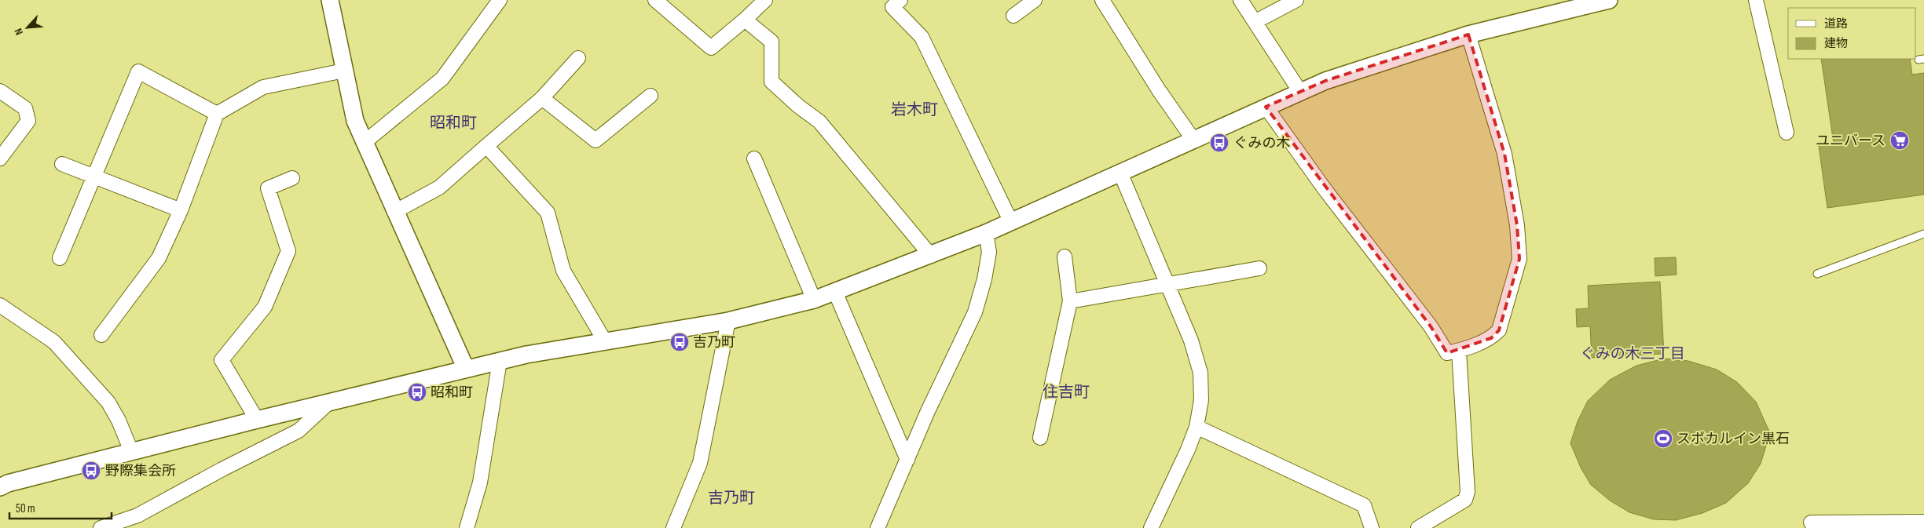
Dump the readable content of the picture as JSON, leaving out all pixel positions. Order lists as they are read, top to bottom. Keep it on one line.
{"districts":["岩木町","昭和町","ぐみの木三丁目","住吉町","吉乃町"],"places":{"supermarket":["ユニバース"],"bus stop":["ぐみの木","吉乃町","昭和町","野際集会所"],"sports":["スポカルイン黒石"]},"legend":["道路","建物"],"scale_bar":"50 m","north":"bottom left"}
